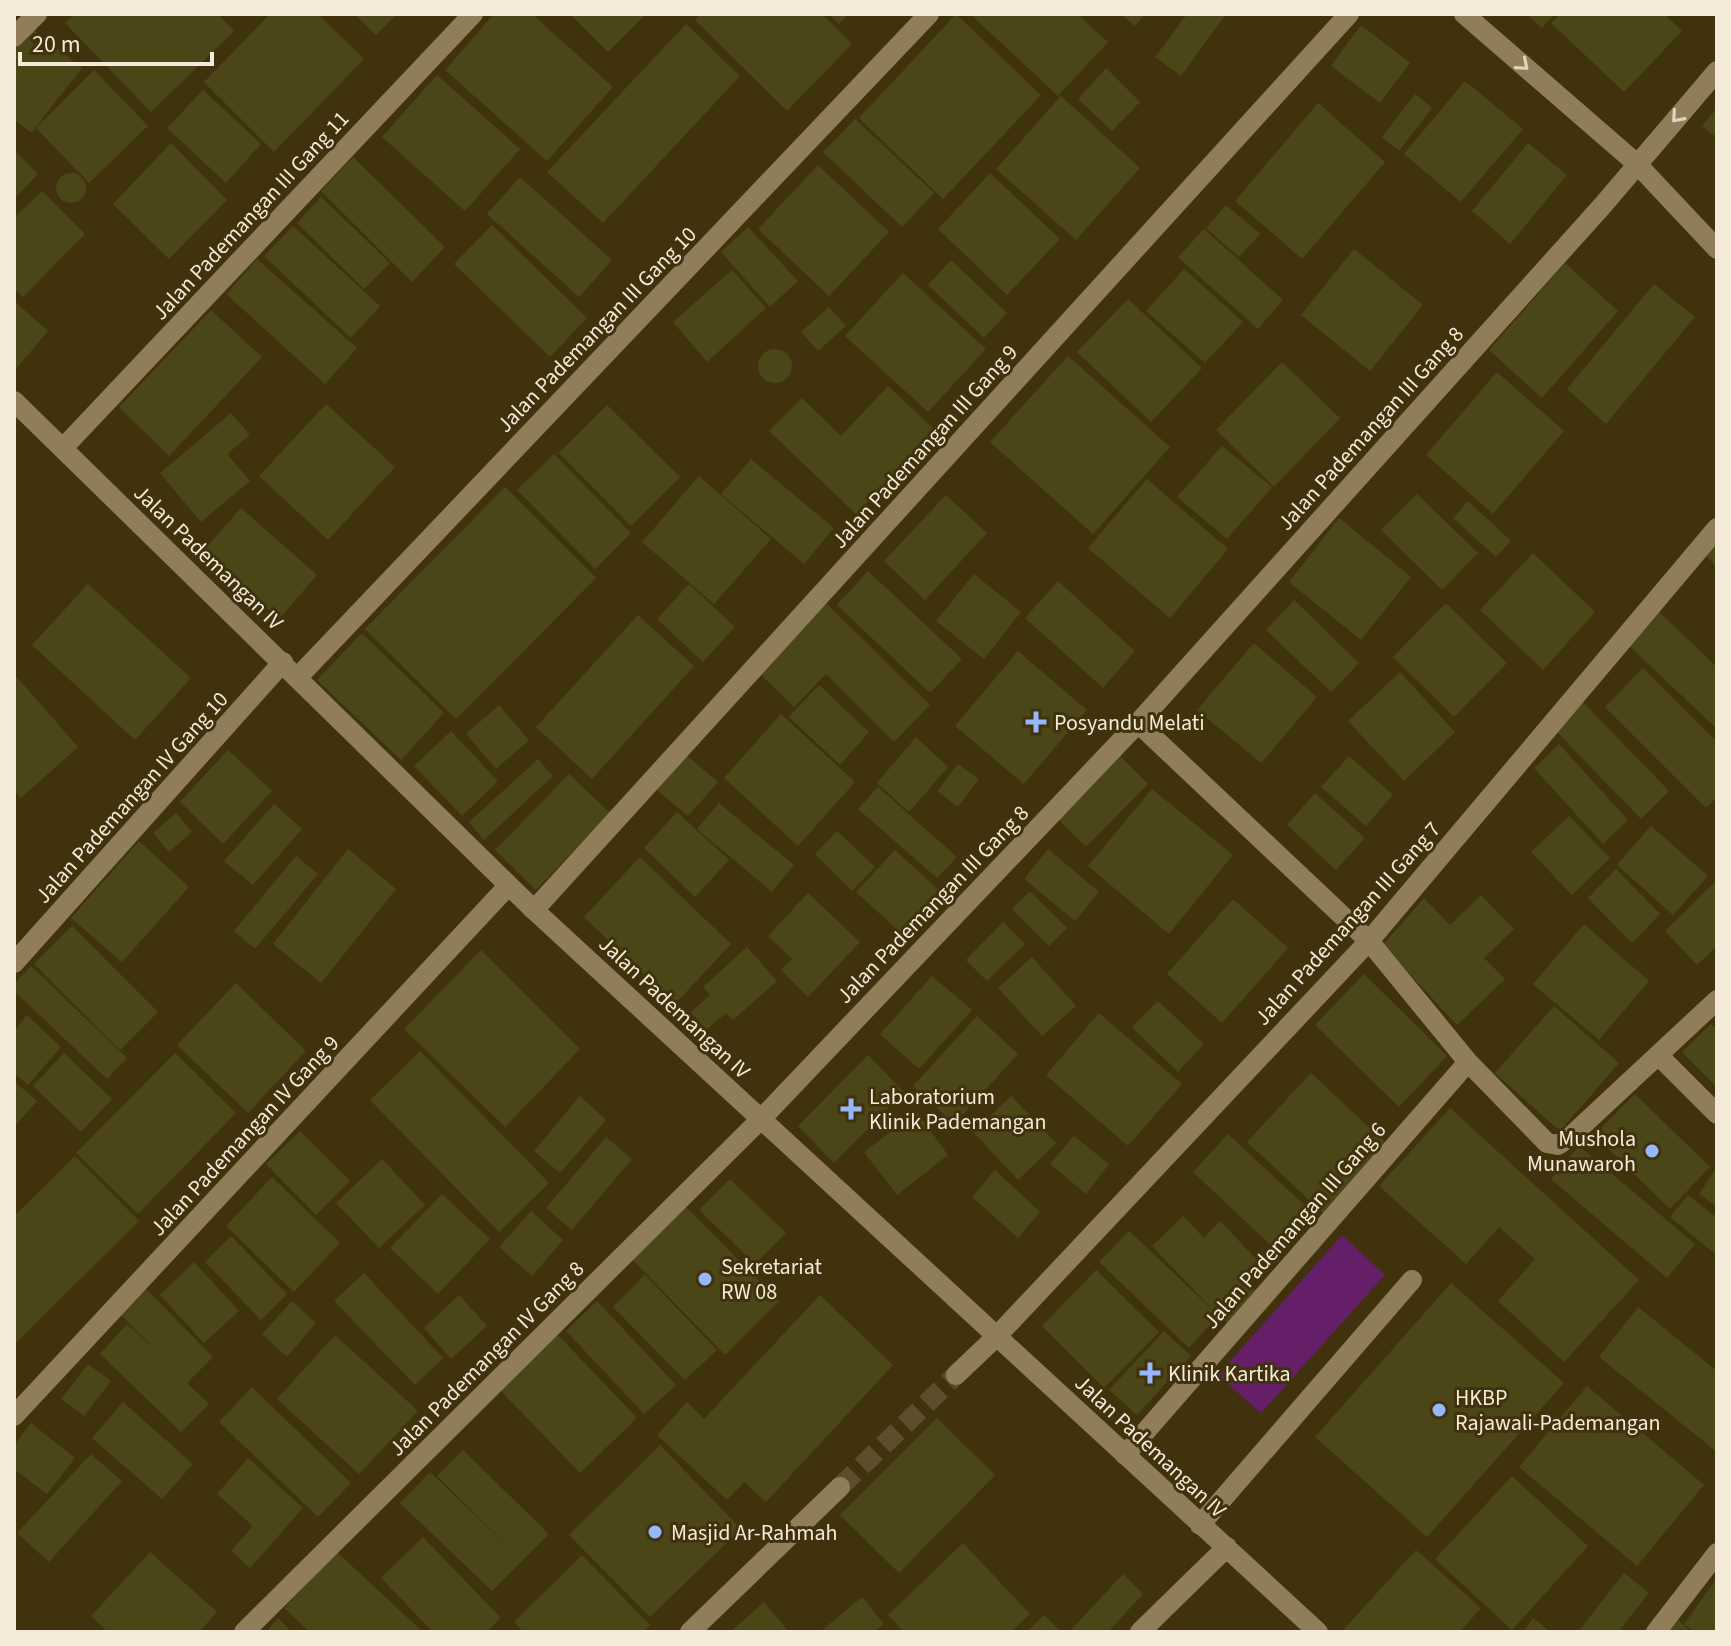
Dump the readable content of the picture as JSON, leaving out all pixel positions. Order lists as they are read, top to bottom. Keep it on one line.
{"streets":{"street":["Jalan Pademangan III Gang 11","Jalan Pademangan III Gang 10","Jalan Pademangan III Gang 8","Jalan Pademangan III Gang 9","Jalan Pademangan IV","Jalan Pademangan IV Gang 10","Jalan Pademangan III Gang 7","Jalan Pademangan IV Gang 9","Jalan Pademangan III Gang 6","Jalan Pademangan IV Gang 8"]},"crossings":[["Jalan Pademangan III Gang 11","Jalan Pademangan IV"],["Jalan Pademangan III Gang 10","Jalan Pademangan IV"],["Jalan Pademangan III Gang 8","Jalan Pademangan IV"],["Jalan Pademangan III Gang 8","Jalan Pademangan IV Gang 8"],["Jalan Pademangan III Gang 9","Jalan Pademangan IV"],["Jalan Pademangan IV","Jalan Pademangan IV Gang 10"],["Jalan Pademangan IV","Jalan Pademangan III Gang 7"],["Jalan Pademangan IV","Jalan Pademangan IV Gang 9"],["Jalan Pademangan IV","Jalan Pademangan III Gang 6"],["Jalan Pademangan IV","Jalan Pademangan IV Gang 8"]],"places":{"health":["Posyandu Melati","Laboratorium Klinik Pademangan","Klinik Kartika"],"other":["Mushola Munawaroh","Sekretariat RW 08","HKBP Rajawali-Pademangan","Masjid Ar-Rahmah"]},"scale_bar":"20 m"}
